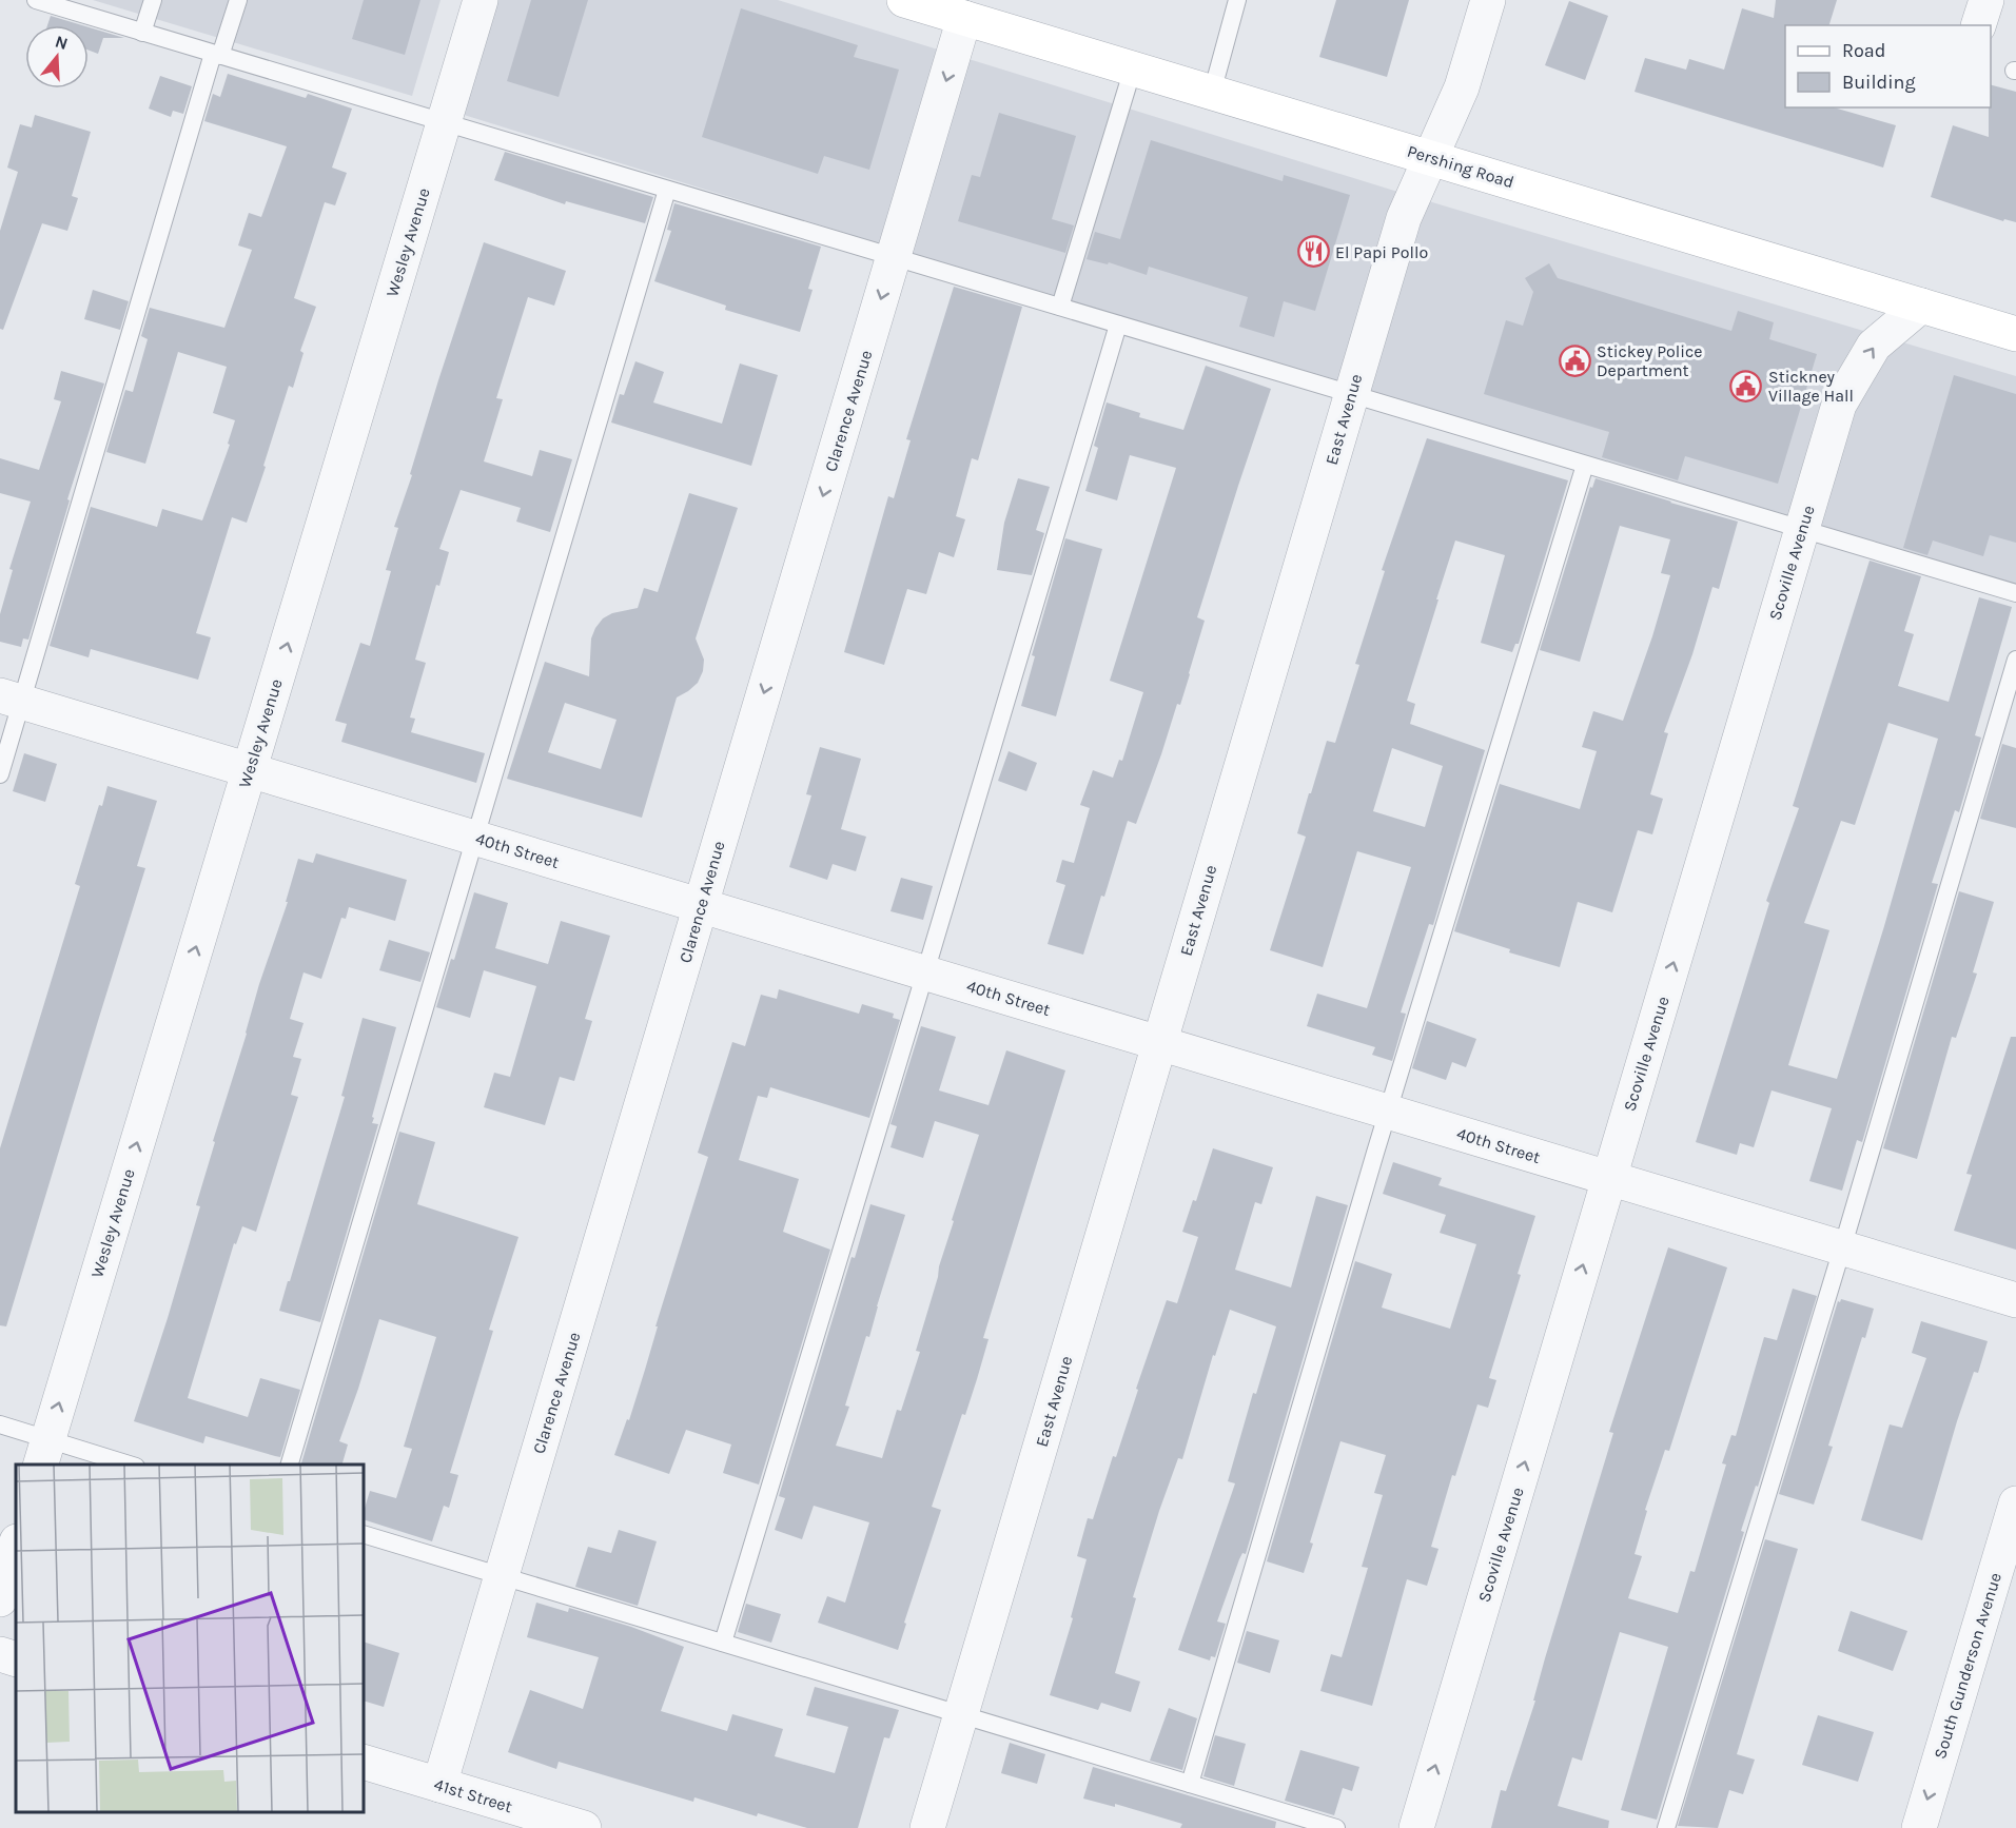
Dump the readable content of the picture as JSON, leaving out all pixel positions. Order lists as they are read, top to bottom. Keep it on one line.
{"streets":{"main road":["Pershing Road"],"street":["Wesley Avenue","Clarence Avenue","East Avenue","Scoville Avenue","40th Street","South Gunderson Avenue","41st Street"]},"crossings":[["Pershing Road","Clarence Avenue"],["Pershing Road","East Avenue"],["Pershing Road","Scoville Avenue"],["Wesley Avenue","40th Street"],["Clarence Avenue","40th Street"],["Clarence Avenue","41st Street"],["East Avenue","40th Street"],["Scoville Avenue","40th Street"]],"one_way":["Wesley Avenue","Clarence Avenue","Scoville Avenue","South Gunderson Avenue"],"places":{"restaurant":["El Papi Pollo"],"public building":["Stickey Police Department","Stickney Village Hall"]},"legend":["Road","Building"],"north":"top"}
